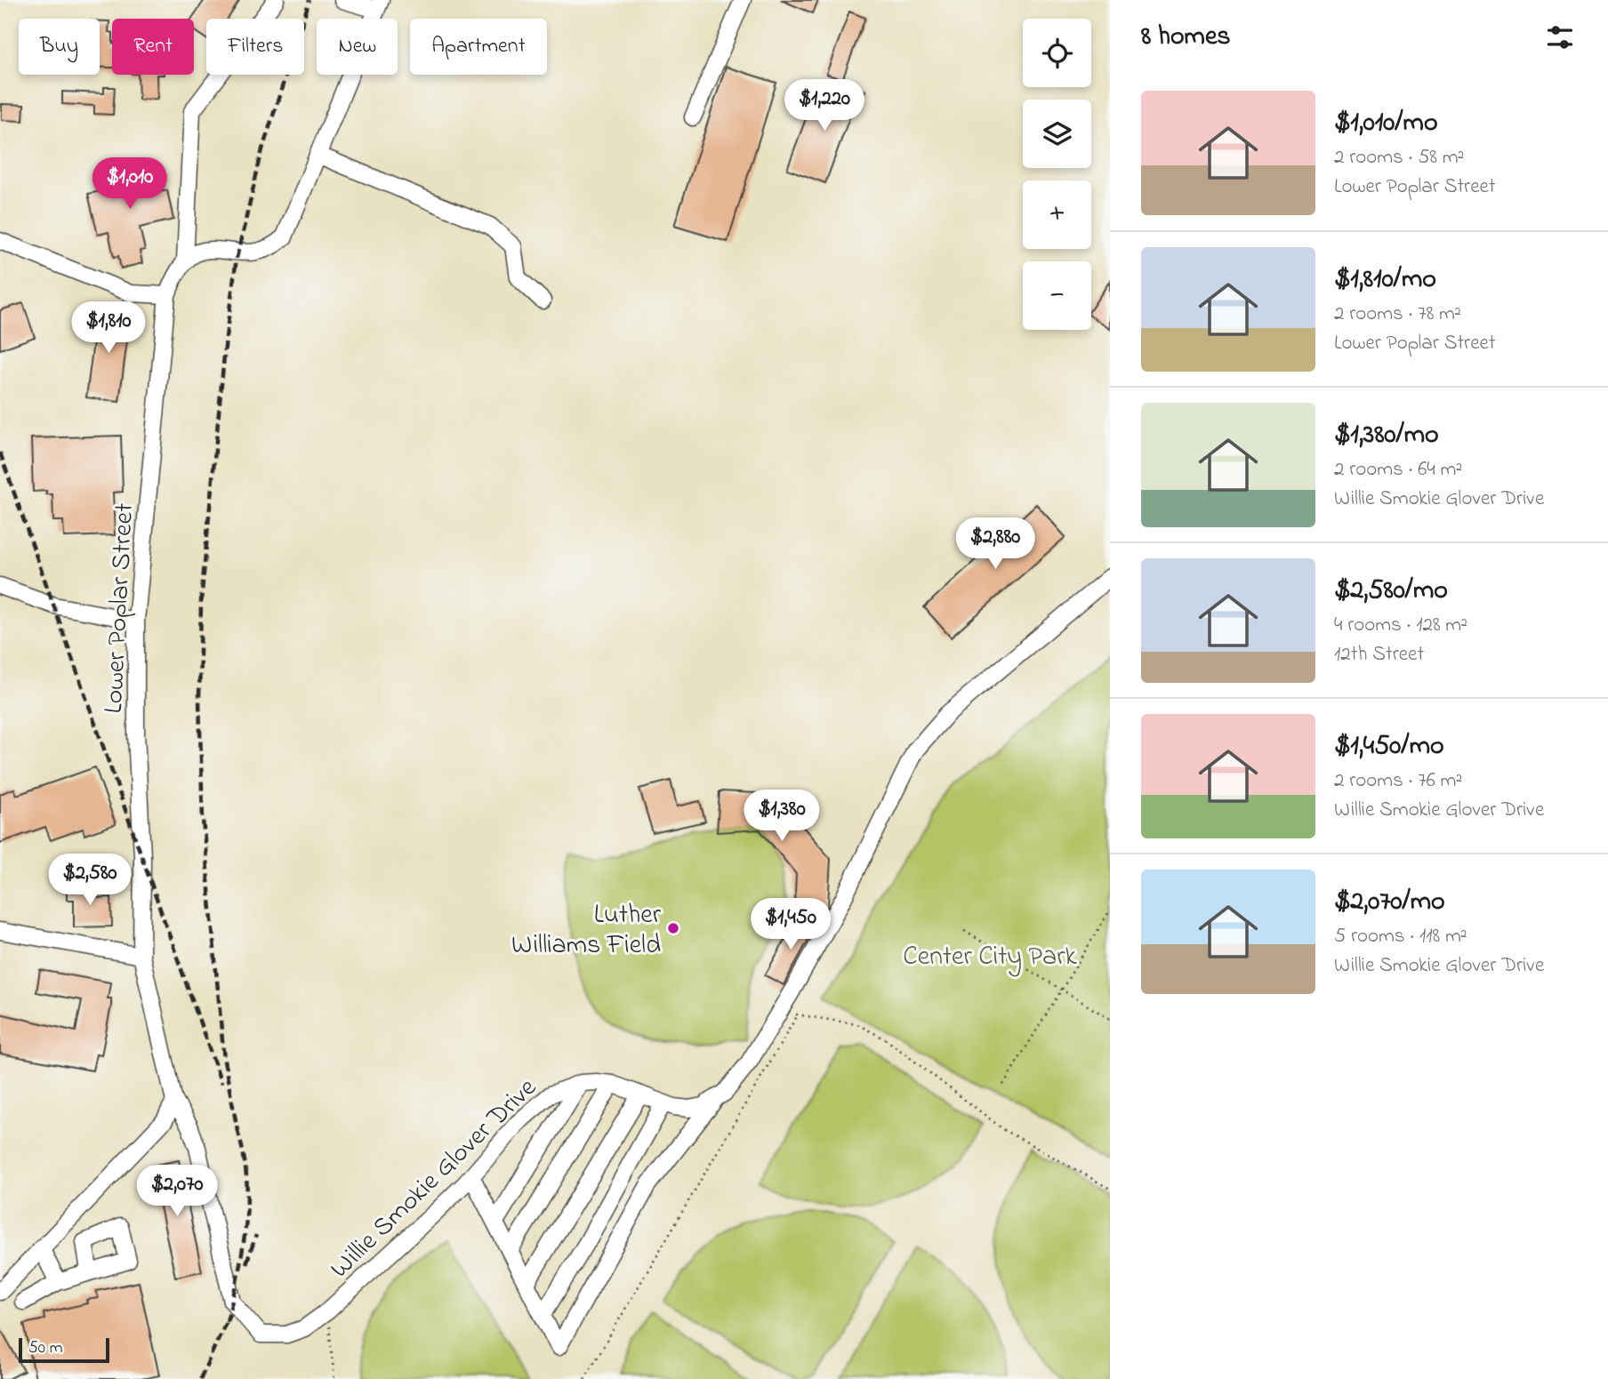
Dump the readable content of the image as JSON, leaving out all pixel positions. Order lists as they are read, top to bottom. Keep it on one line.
{"streets":{"street":["Lower Poplar Street","Willie Smokie Glover Drive"]},"crossings":[["Lower Poplar Street","Willie Smokie Glover Drive"]],"parks":["Center City Park"],"places":["Luther Williams Field"],"scale_bar":"50 m","page":{"heading":"8 homes","map_buttons":["+","−"],"chip":["Buy","Rent","Filters","New","Apartment"],"list":[{"name":"$1,010/mo","note":"2 rooms · 58 m² · Lower Poplar Street"},{"name":"$1,810/mo","note":"2 rooms · 78 m² · Lower Poplar Street"},{"name":"$1,380/mo","note":"2 rooms · 64 m² · Willie Smokie Glover Drive"},{"name":"$2,580/mo","note":"4 rooms · 128 m² · 12th Street"},{"name":"$1,450/mo","note":"2 rooms · 76 m² · Willie Smokie Glover Drive"},{"name":"$2,070/mo","note":"5 rooms · 118 m² · Willie Smokie Glover Drive"}],"price":["$1,220","$1,010","$1,810","$2,880","$1,380","$2,580","$1,450","$2,070"],"scale":"50 m"}}
